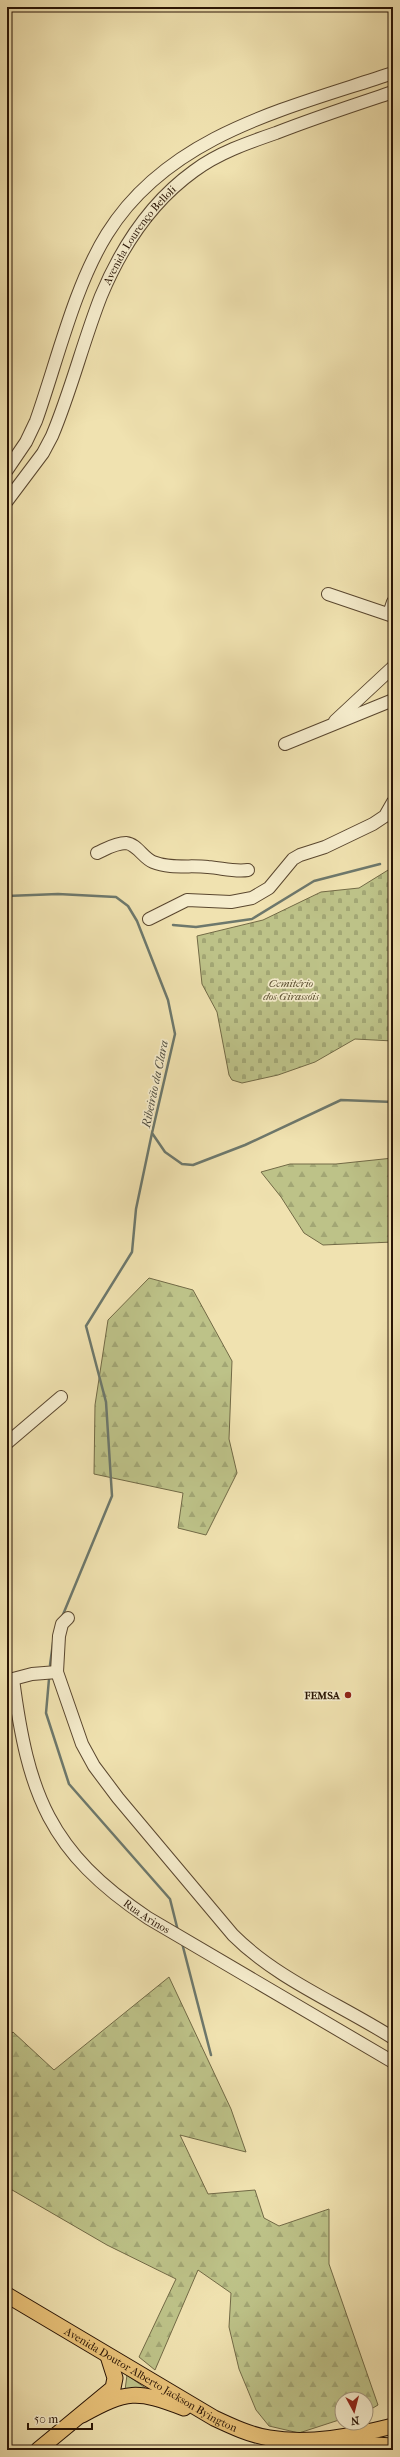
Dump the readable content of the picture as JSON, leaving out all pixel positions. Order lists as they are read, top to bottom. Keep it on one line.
{"streets":{"main road":["Avenida Doutor Alberto Jackson Byington"],"street":["Avenida Lourenço Belloli","Rua Arinos"]},"water":["Ribeirão da Clara"],"parks":["Cemitério dos Girassóis"],"places":["FEMSA"],"scale_bar":"50 m","north":"bottom"}
